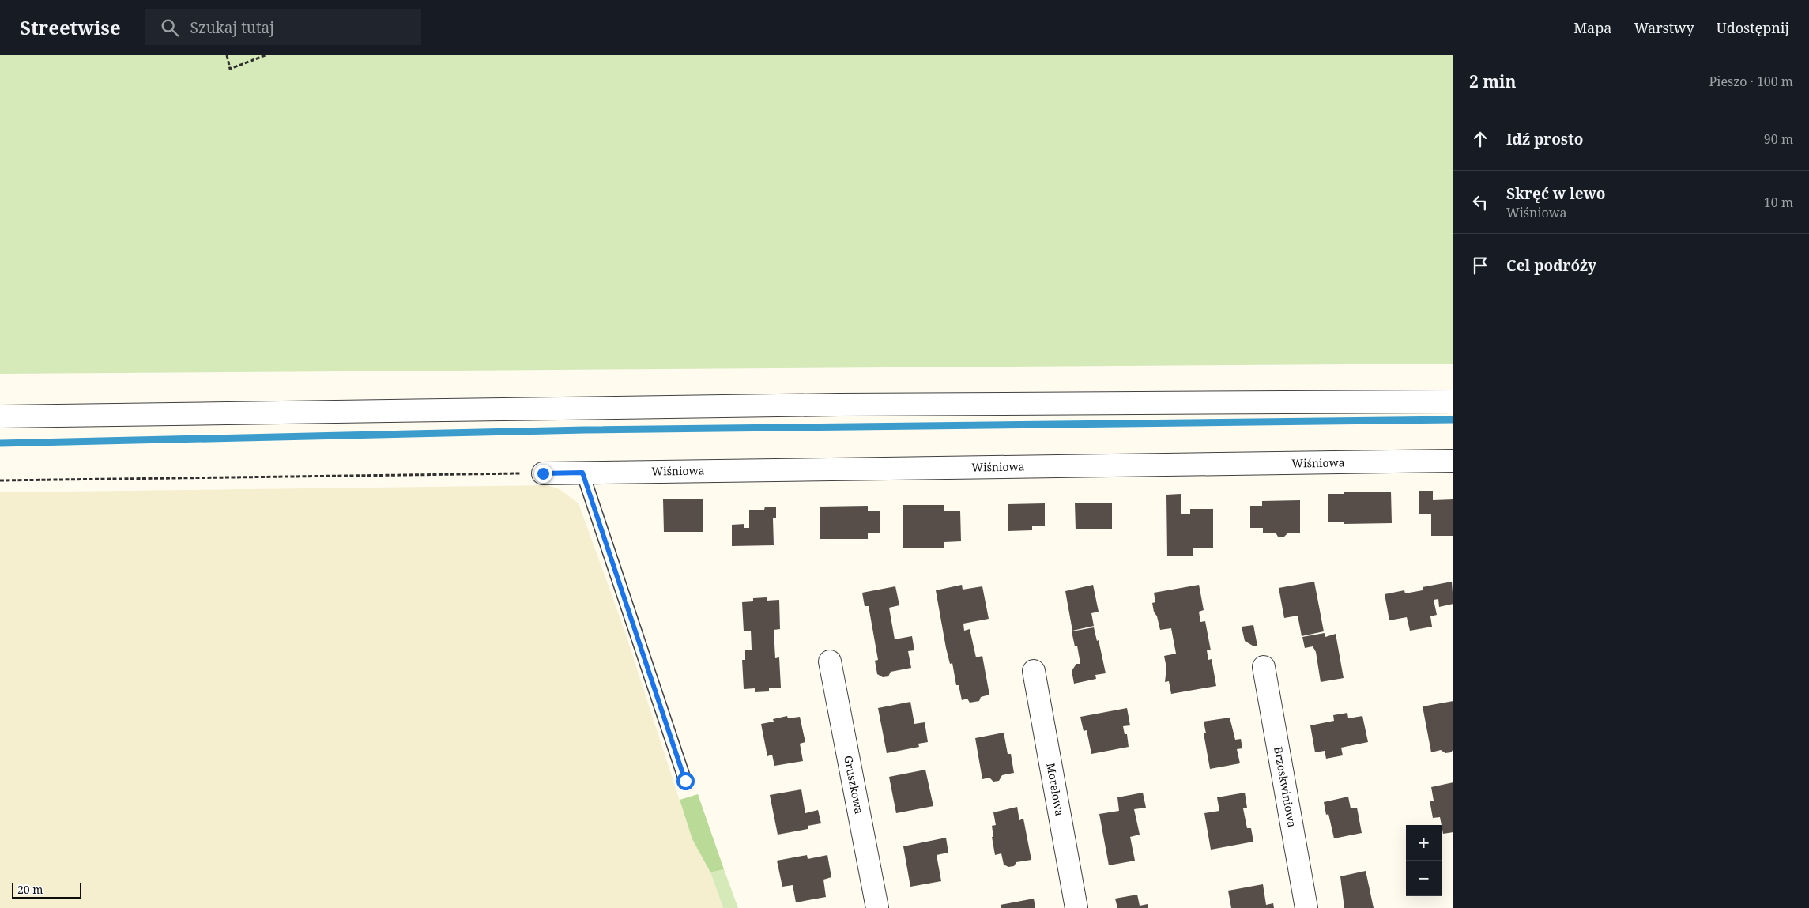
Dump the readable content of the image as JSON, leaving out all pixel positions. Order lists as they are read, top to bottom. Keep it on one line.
{"streets":{"street":["Wiśniowa","Gruszkowa","Brzoskwiniowa","Morelowa"]},"scale_bar":"20 m","page":{"header":"Streetwise","search":"Szukaj tutaj","nav":["Mapa","Warstwy","Udostępnij"],"heading":["2 min","Pieszo · 100 m"],"list":[["Idź prosto","90 m"],["Skręć w lewo","Wiśniowa","10 m"],"Cel podróży"],"map_buttons":["+","−"],"scale":"20 m"}}
